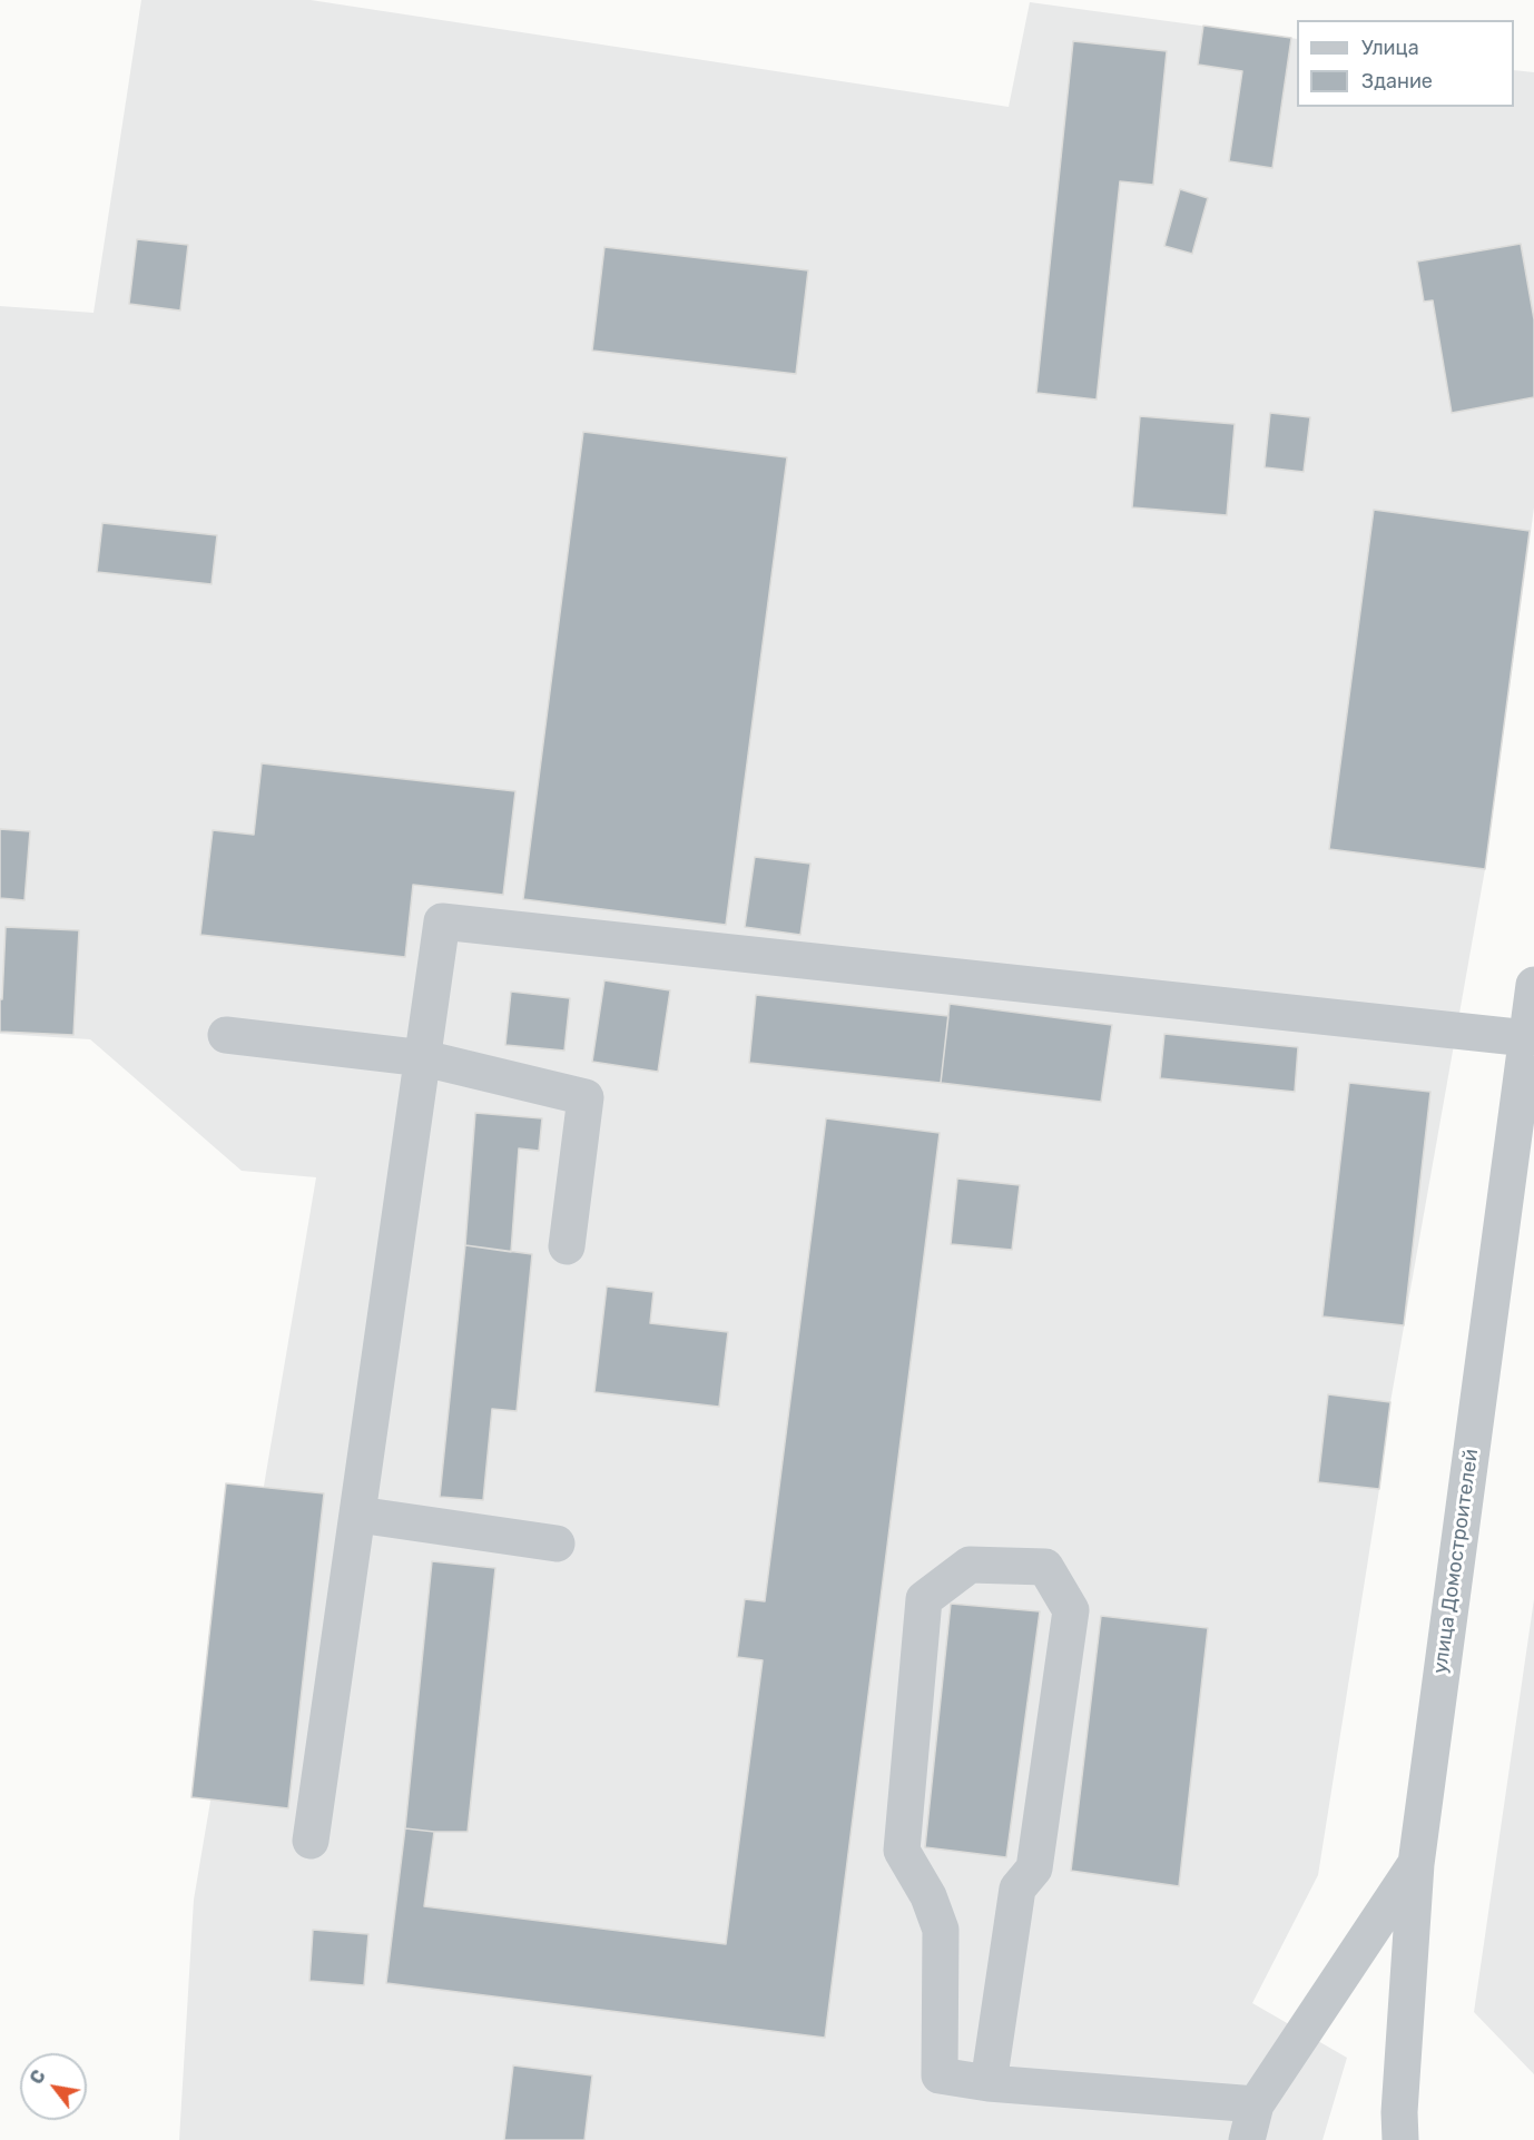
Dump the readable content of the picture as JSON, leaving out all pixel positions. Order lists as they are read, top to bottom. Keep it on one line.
{"streets":{"street":["улица Домостроителей"]},"legend":["Улица","Здание"],"north":"top left"}
